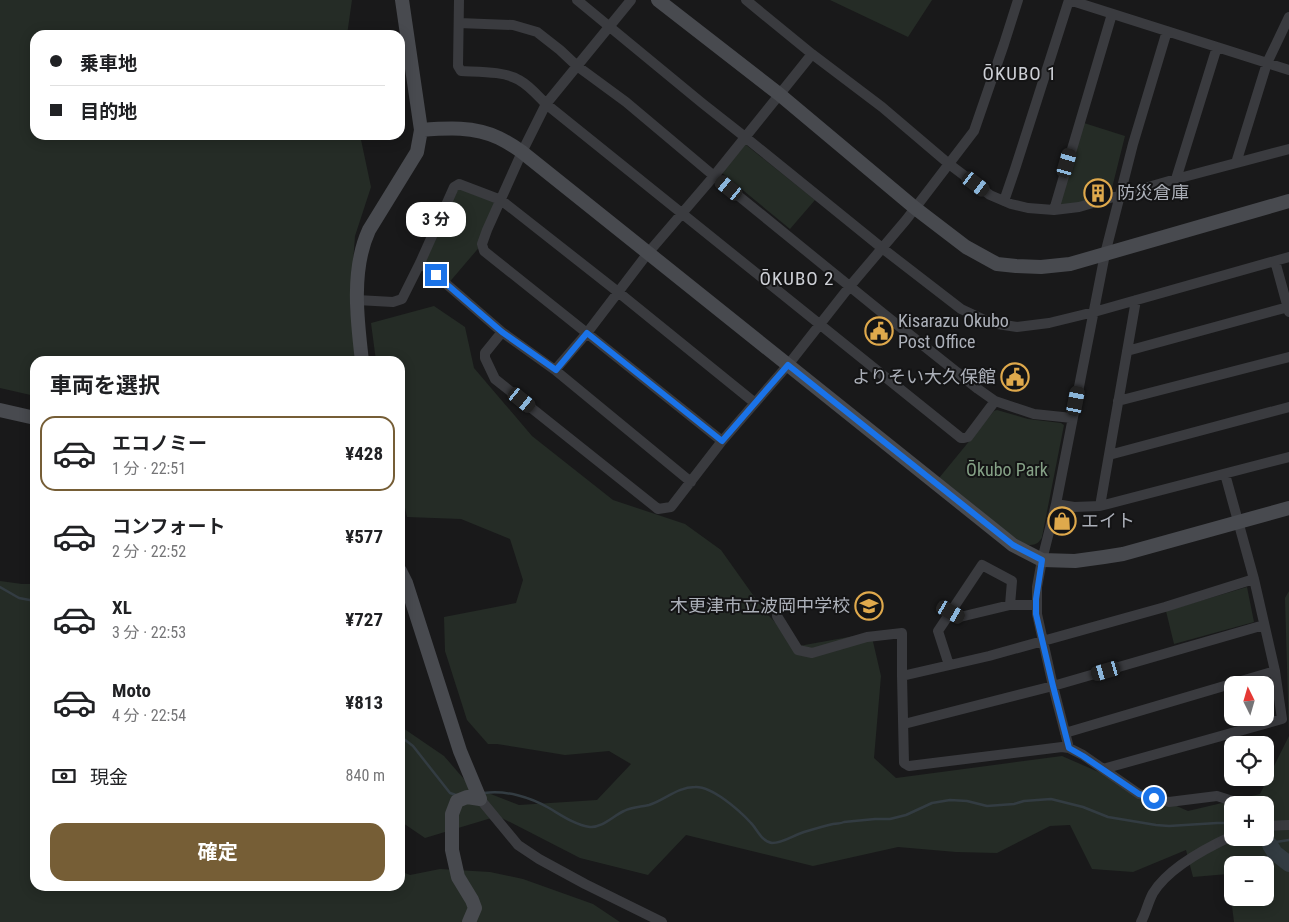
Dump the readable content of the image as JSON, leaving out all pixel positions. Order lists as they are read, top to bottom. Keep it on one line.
{"districts":["ŌKUBO 1","ŌKUBO 2"],"parks":["Ōkubo Park"],"places":{"building":["防災倉庫"],"public building":["Kisarazu Okubo Post Office","よりそい大久保館"],"shop":["エイト"],"school or university":["木更津市立波岡中学校"]},"north":"top","page":{"banner":["乗車地","目的地"],"bubble":"3 分","heading":"車両を選択","list":[{"name":"エコノミー","note":"1 分 · 22:51","value":"¥428"},{"name":"コンフォート","note":"2 分 · 22:52","value":"¥577"},{"name":"XL","note":"3 分 · 22:53","value":"¥727"},{"name":"Moto","note":"4 分 · 22:54","value":"¥813"}],"map_buttons":["+","−"],"pay":["現金","840 m"],"buttons":"確定"}}
